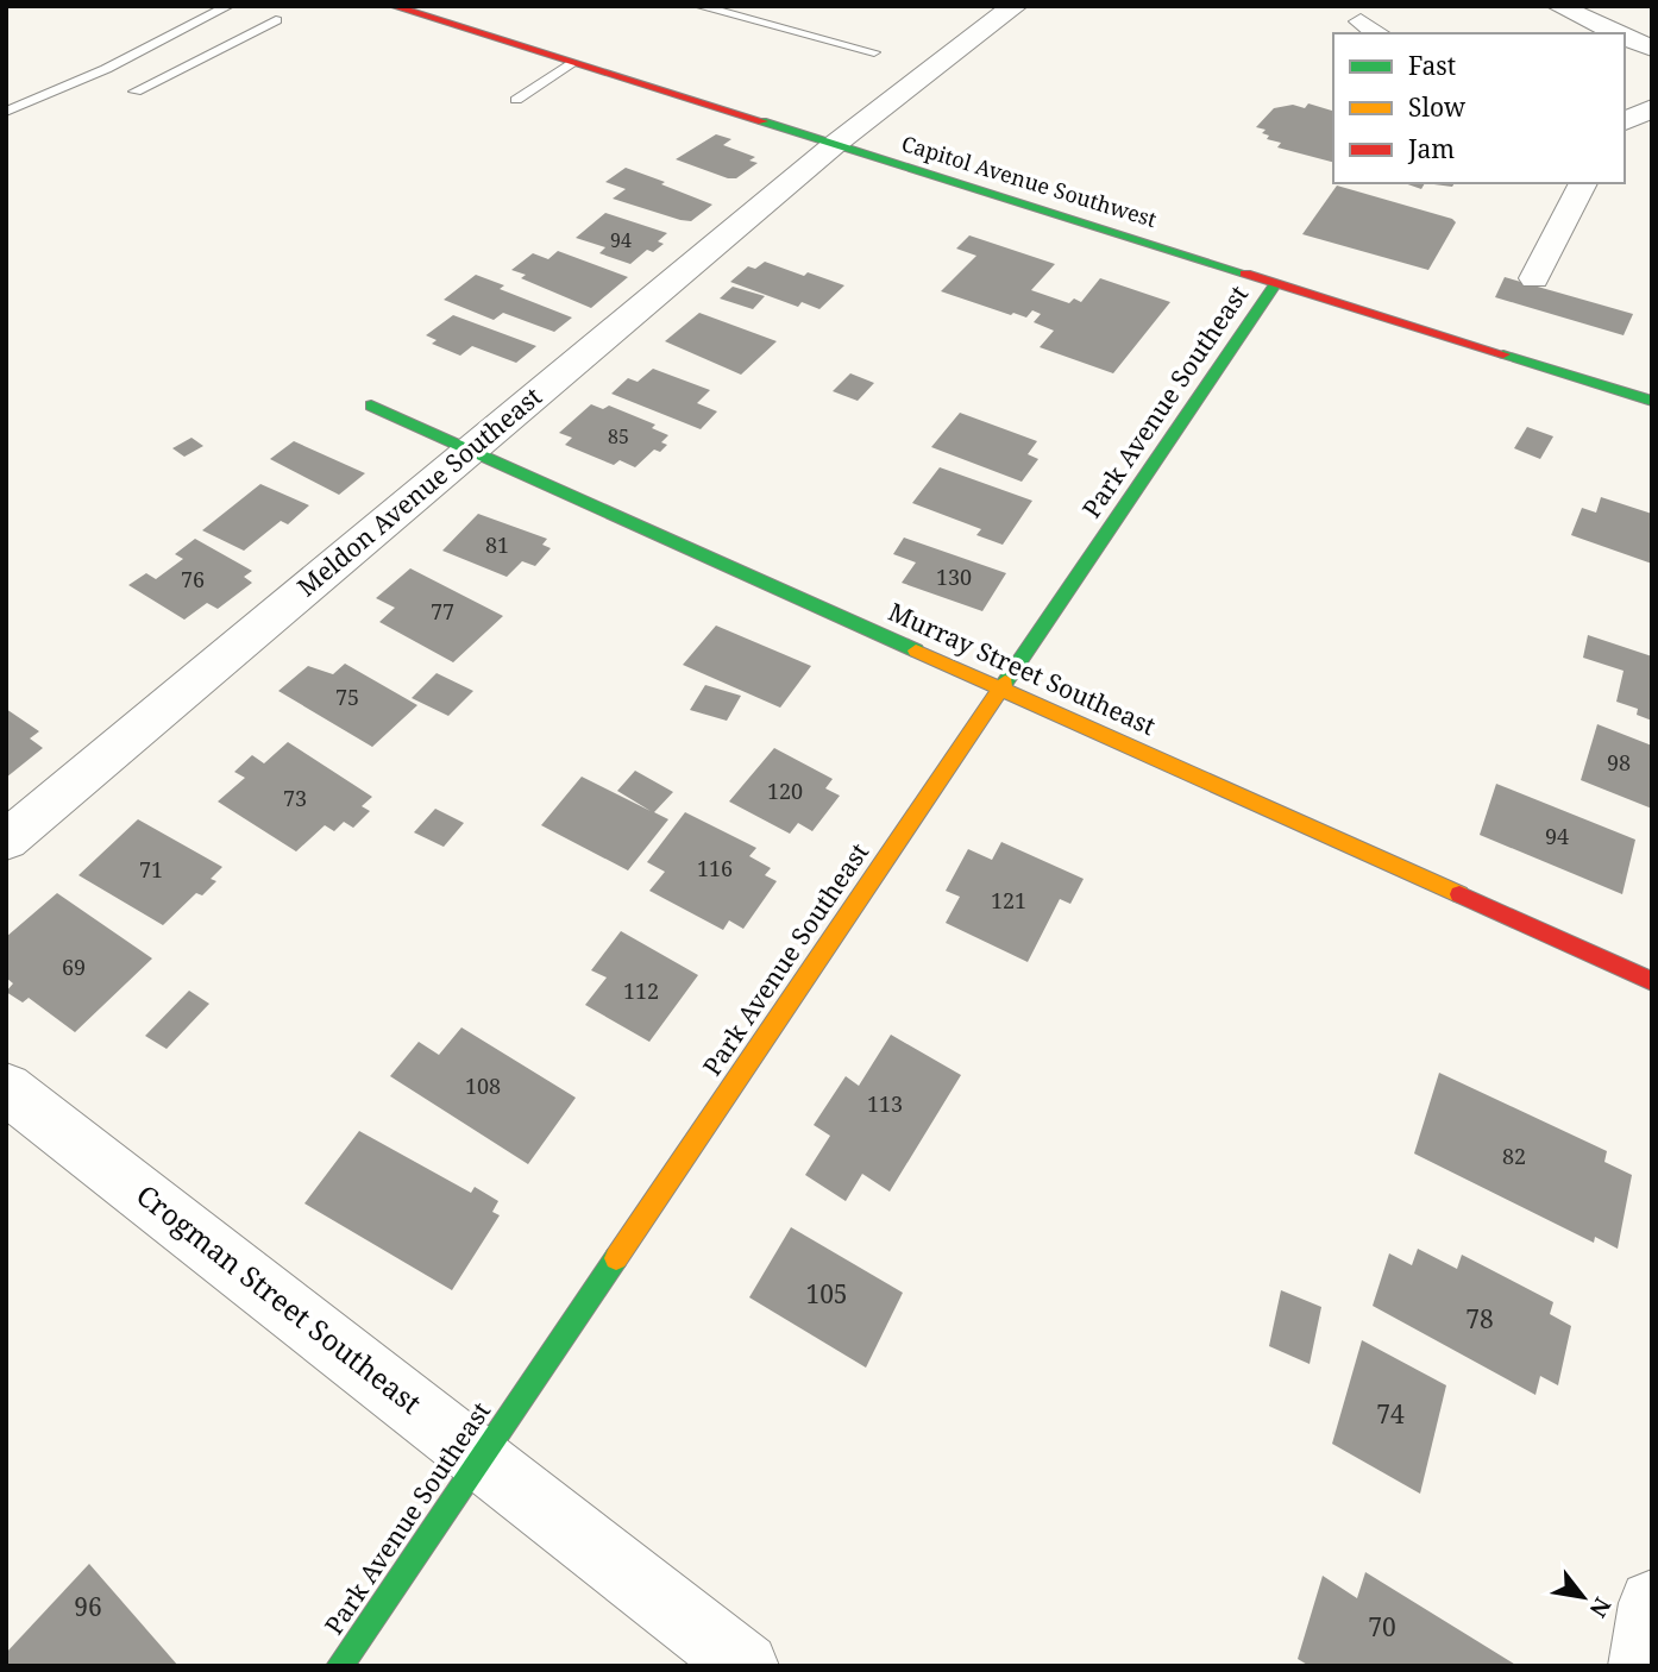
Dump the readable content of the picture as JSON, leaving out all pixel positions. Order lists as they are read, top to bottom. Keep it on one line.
{"streets":{"street":["Capitol Avenue Southwest","Park Avenue Southeast","Meldon Avenue Southeast","Murray Street Southeast","Crogman Street Southeast"]},"crossings":[["Capitol Avenue Southwest","Park Avenue Southeast"],["Capitol Avenue Southwest","Meldon Avenue Southeast"],["Park Avenue Southeast","Murray Street Southeast"],["Park Avenue Southeast","Crogman Street Southeast"],["Meldon Avenue Southeast","Murray Street Southeast"]],"house_numbers":["94","85","81","130","76","77","75","98","120","73","94","116","71","121","69","112","108","113","82","105","78","74","96","70"],"legend":["Fast","Slow","Jam"],"north":"bottom right"}
